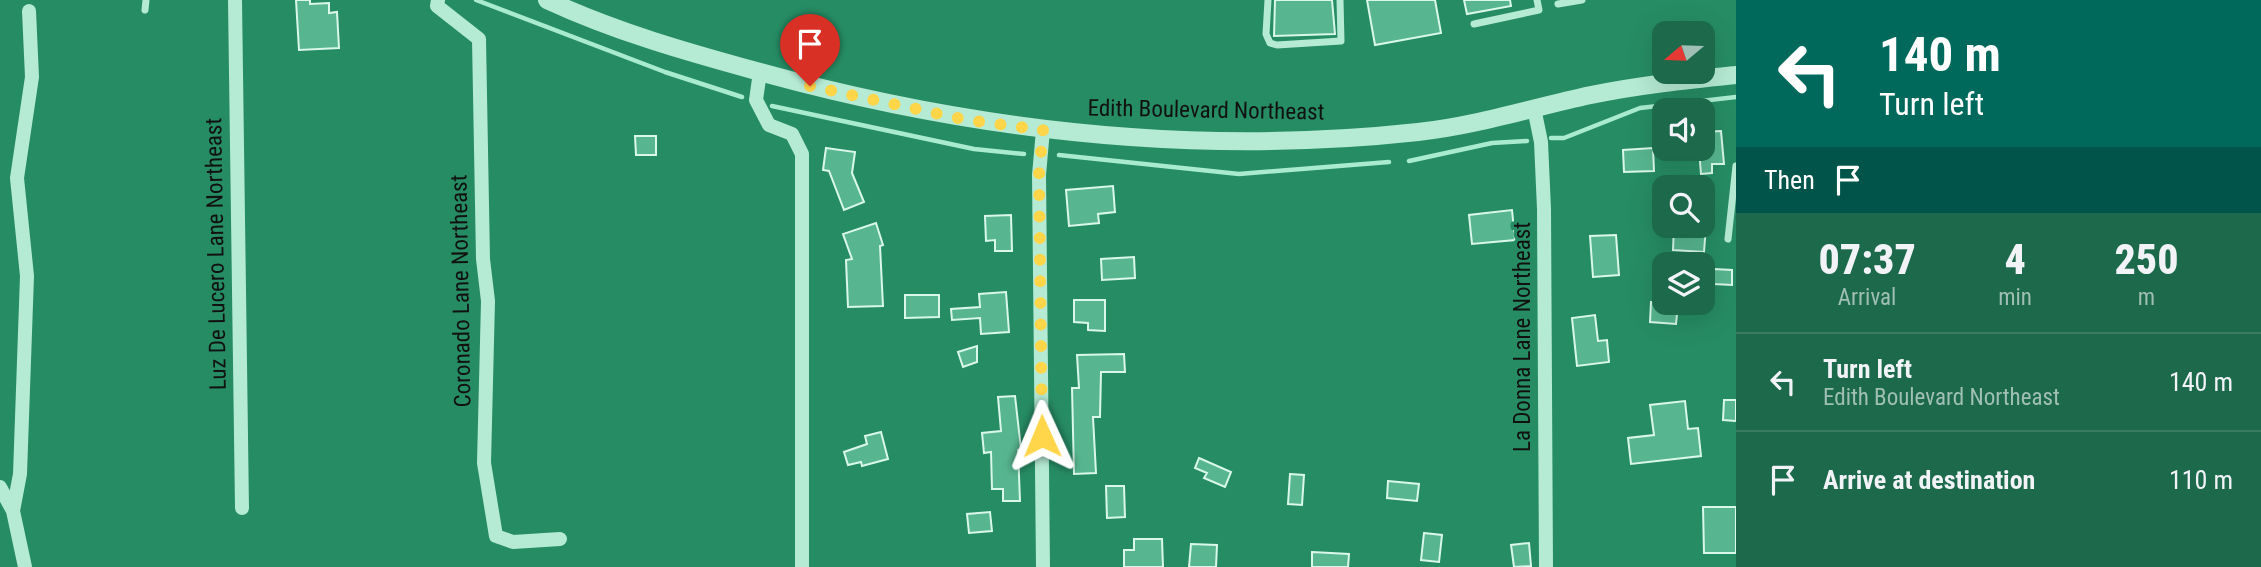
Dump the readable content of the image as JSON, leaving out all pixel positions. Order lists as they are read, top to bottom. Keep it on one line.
{"streets":{"street":["Edith Boulevard Northeast","Luz De Lucero Lane Northeast","Coronado Lane Northeast","La Donna Lane Northeast"]},"crossings":[["Edith Boulevard Northeast","La Donna Lane Northeast"]],"north":"left","page":{"turn":["140 m","Turn left"],"then":"Then","eta":["07:37","Arrival","4","min","250","m"],"list":[{"name":"Turn left","note":"Edith Boulevard Northeast","value":"140 m"},{"name":"Arrive at destination","value":"110 m"}]}}
